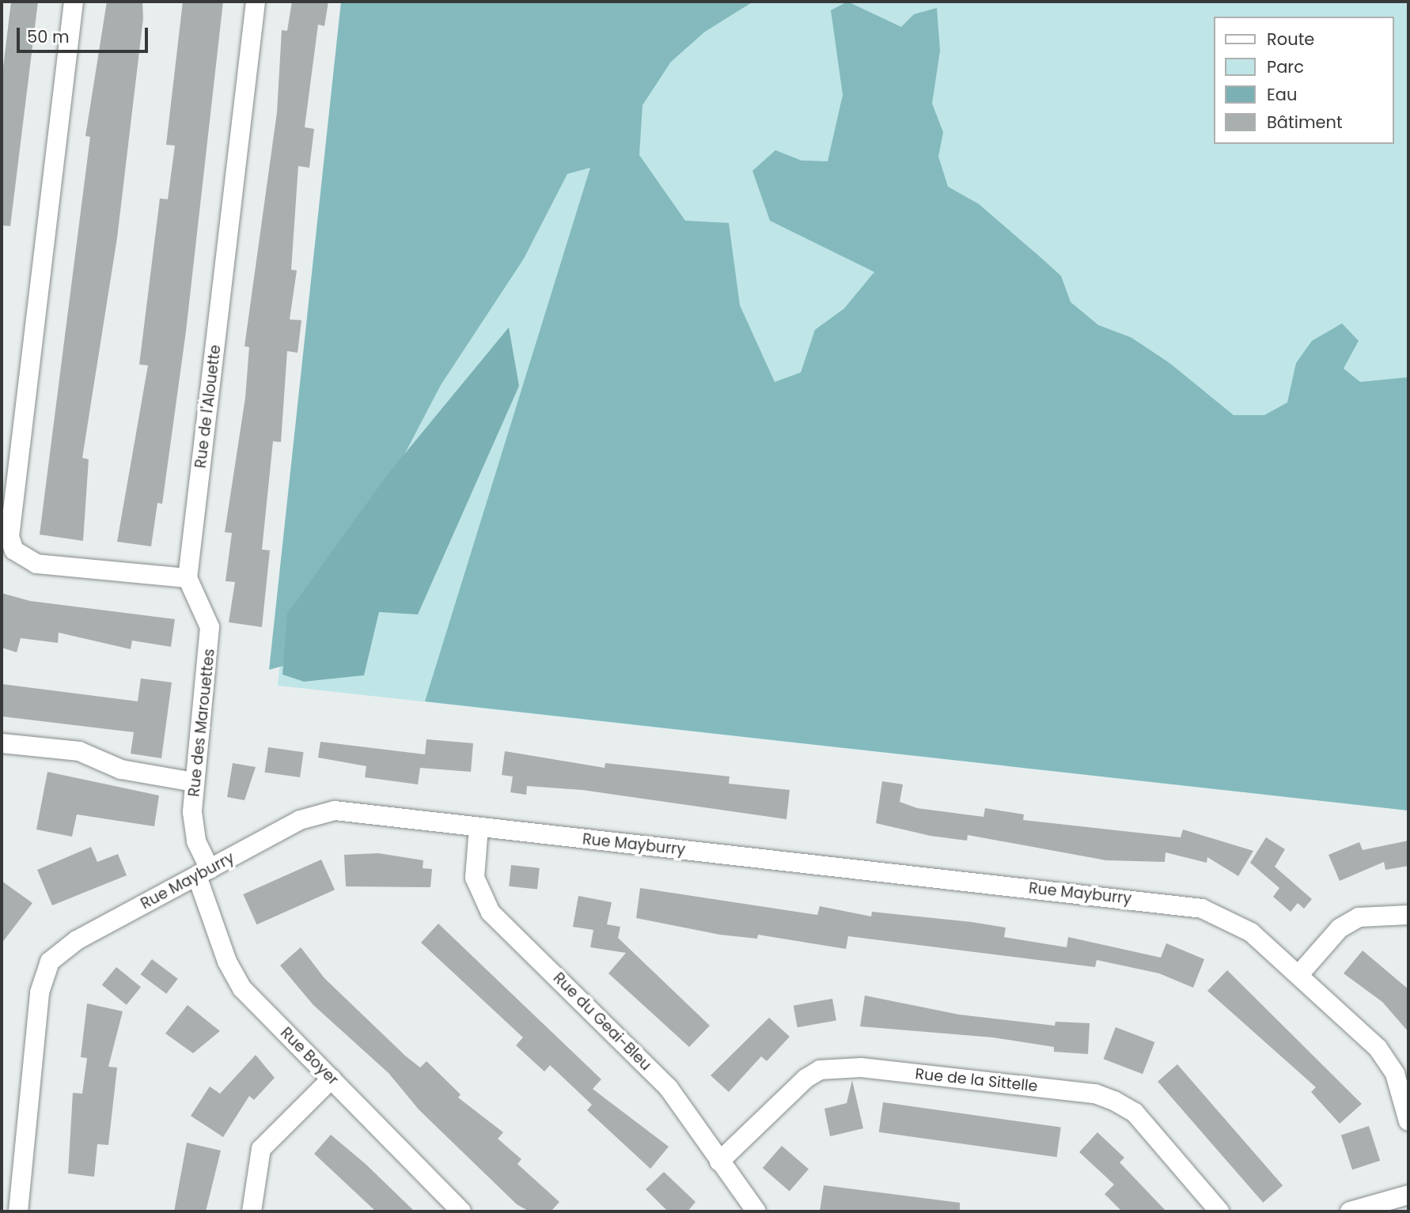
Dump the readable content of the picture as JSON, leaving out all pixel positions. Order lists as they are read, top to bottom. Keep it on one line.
{"streets":{"street":["Rue de l'Alouette","Rue des Marouettes","Rue Mayburry","Rue du Geai-Bleu","Rue Boyer","Rue de la Sittelle"]},"crossings":[["Rue de l'Alouette","Rue des Marouettes"],["Rue des Marouettes","Rue Mayburry"],["Rue des Marouettes","Rue Boyer"],["Rue Mayburry","Rue du Geai-Bleu"],["Rue Mayburry","Rue Boyer"],["Rue du Geai-Bleu","Rue de la Sittelle"]],"legend":["Route","Parc","Eau","Bâtiment"],"scale_bar":"50 m"}
